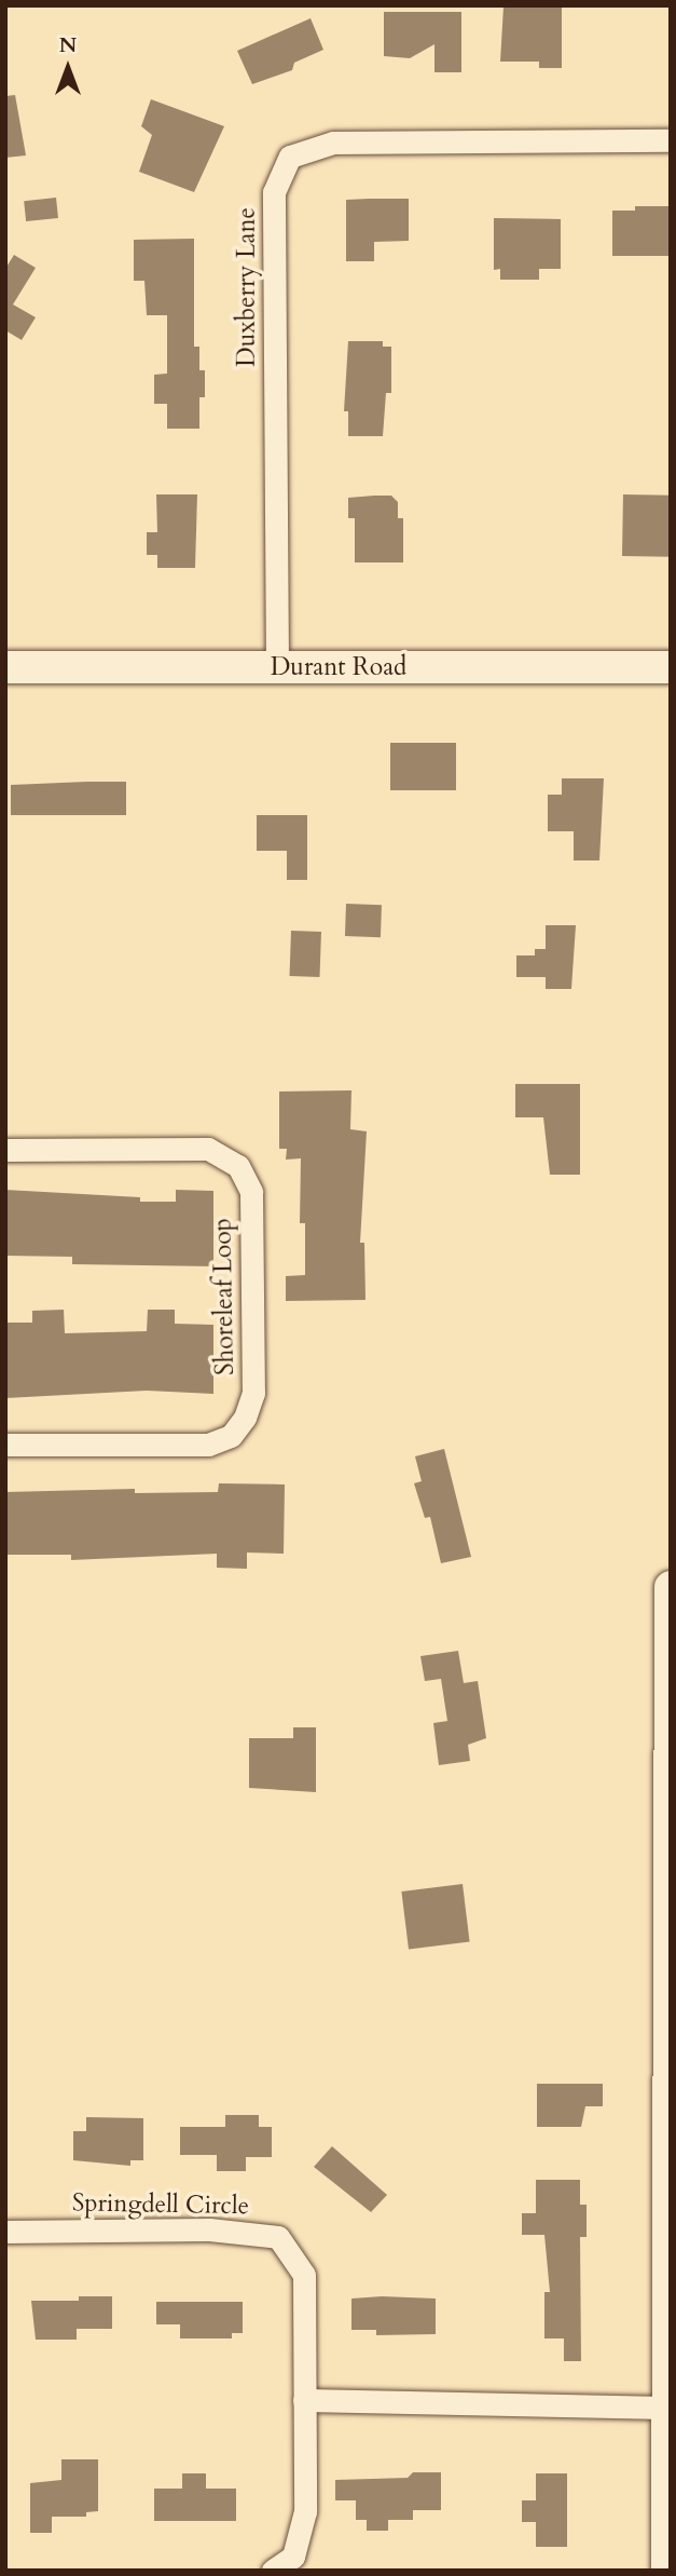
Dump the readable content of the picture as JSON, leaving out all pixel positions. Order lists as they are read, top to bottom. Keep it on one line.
{"streets":{"street":["Duxberry Lane","Durant Road","Shoreleaf Loop","Springdell Circle"]},"crossings":[["Duxberry Lane","Durant Road"]],"north":"top"}
